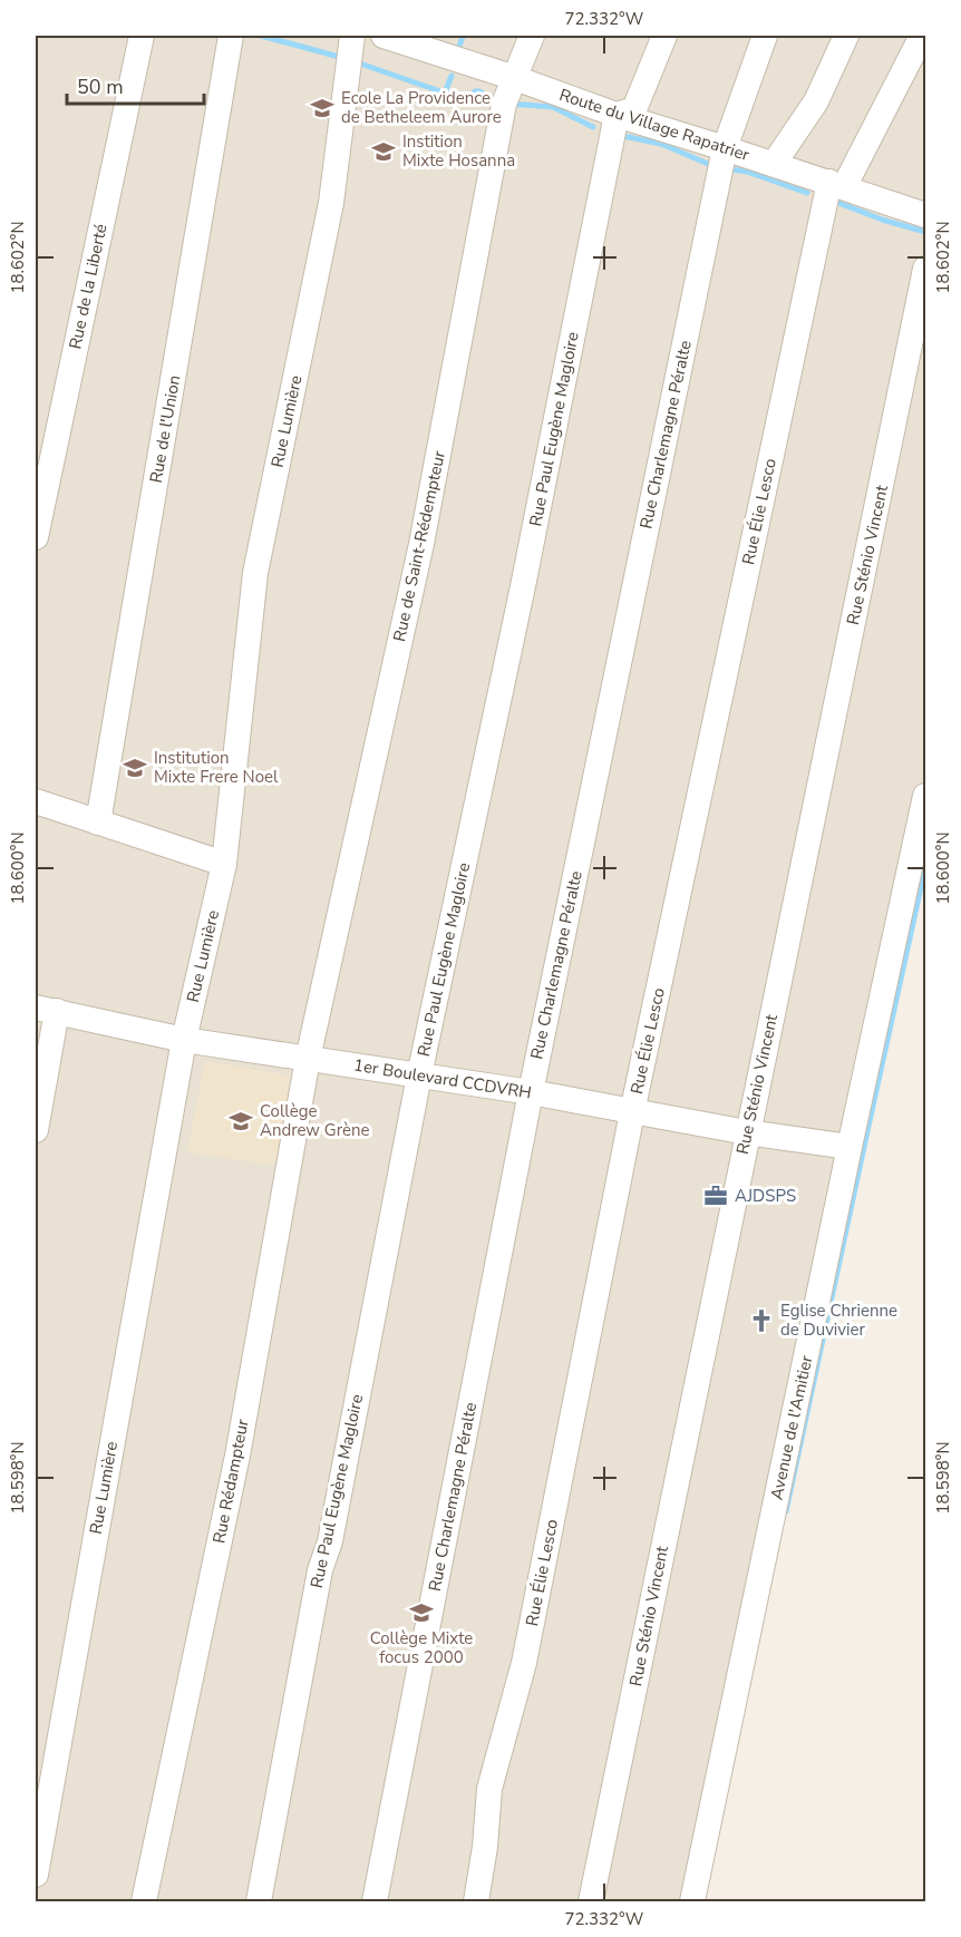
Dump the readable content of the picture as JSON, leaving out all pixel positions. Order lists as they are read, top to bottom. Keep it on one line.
{"streets":{"street":["Route du Village Rapatrier","Rue de la Liberté","Rue Lumière","Rue de l'Union","Rue Paul Eugène Magloire","Rue Charlemagne Péralte","Rue Élie Lesco","Rue de Saint-Rédempteur","Rue Sténio Vincent","1er Boulevard CCDVRH","Avenue de l'Amitier","Rue Rédampteur"]},"crossings":[["Route du Village Rapatrier","Rue Paul Eugène Magloire"],["Route du Village Rapatrier","Rue Charlemagne Péralte"],["Route du Village Rapatrier","Rue Élie Lesco"],["Route du Village Rapatrier","Rue de Saint-Rédempteur"],["Rue Lumière","1er Boulevard CCDVRH"],["Rue Paul Eugène Magloire","1er Boulevard CCDVRH"],["Rue Charlemagne Péralte","1er Boulevard CCDVRH"],["Rue Élie Lesco","1er Boulevard CCDVRH"],["Rue de Saint-Rédempteur","1er Boulevard CCDVRH"],["Rue de Saint-Rédempteur","Rue Rédampteur"],["Rue Sténio Vincent","1er Boulevard CCDVRH"],["1er Boulevard CCDVRH","Avenue de l'Amitier"],["1er Boulevard CCDVRH","Rue Rédampteur"]],"places":{"school or university":["Ecole La Providence de Betheleem Aurore","Instition Mixte Hosanna","Institution Mixte Frere Noel","Collège Andrew Grène","Collège Mixte focus 2000"],"office":["AJDSPS"],"church":["Eglise Chrienne de Duvivier"]},"scale_bar":"50 m","coordinates":["72.332°W","18.602°N","18.600°N","18.598°N"]}
